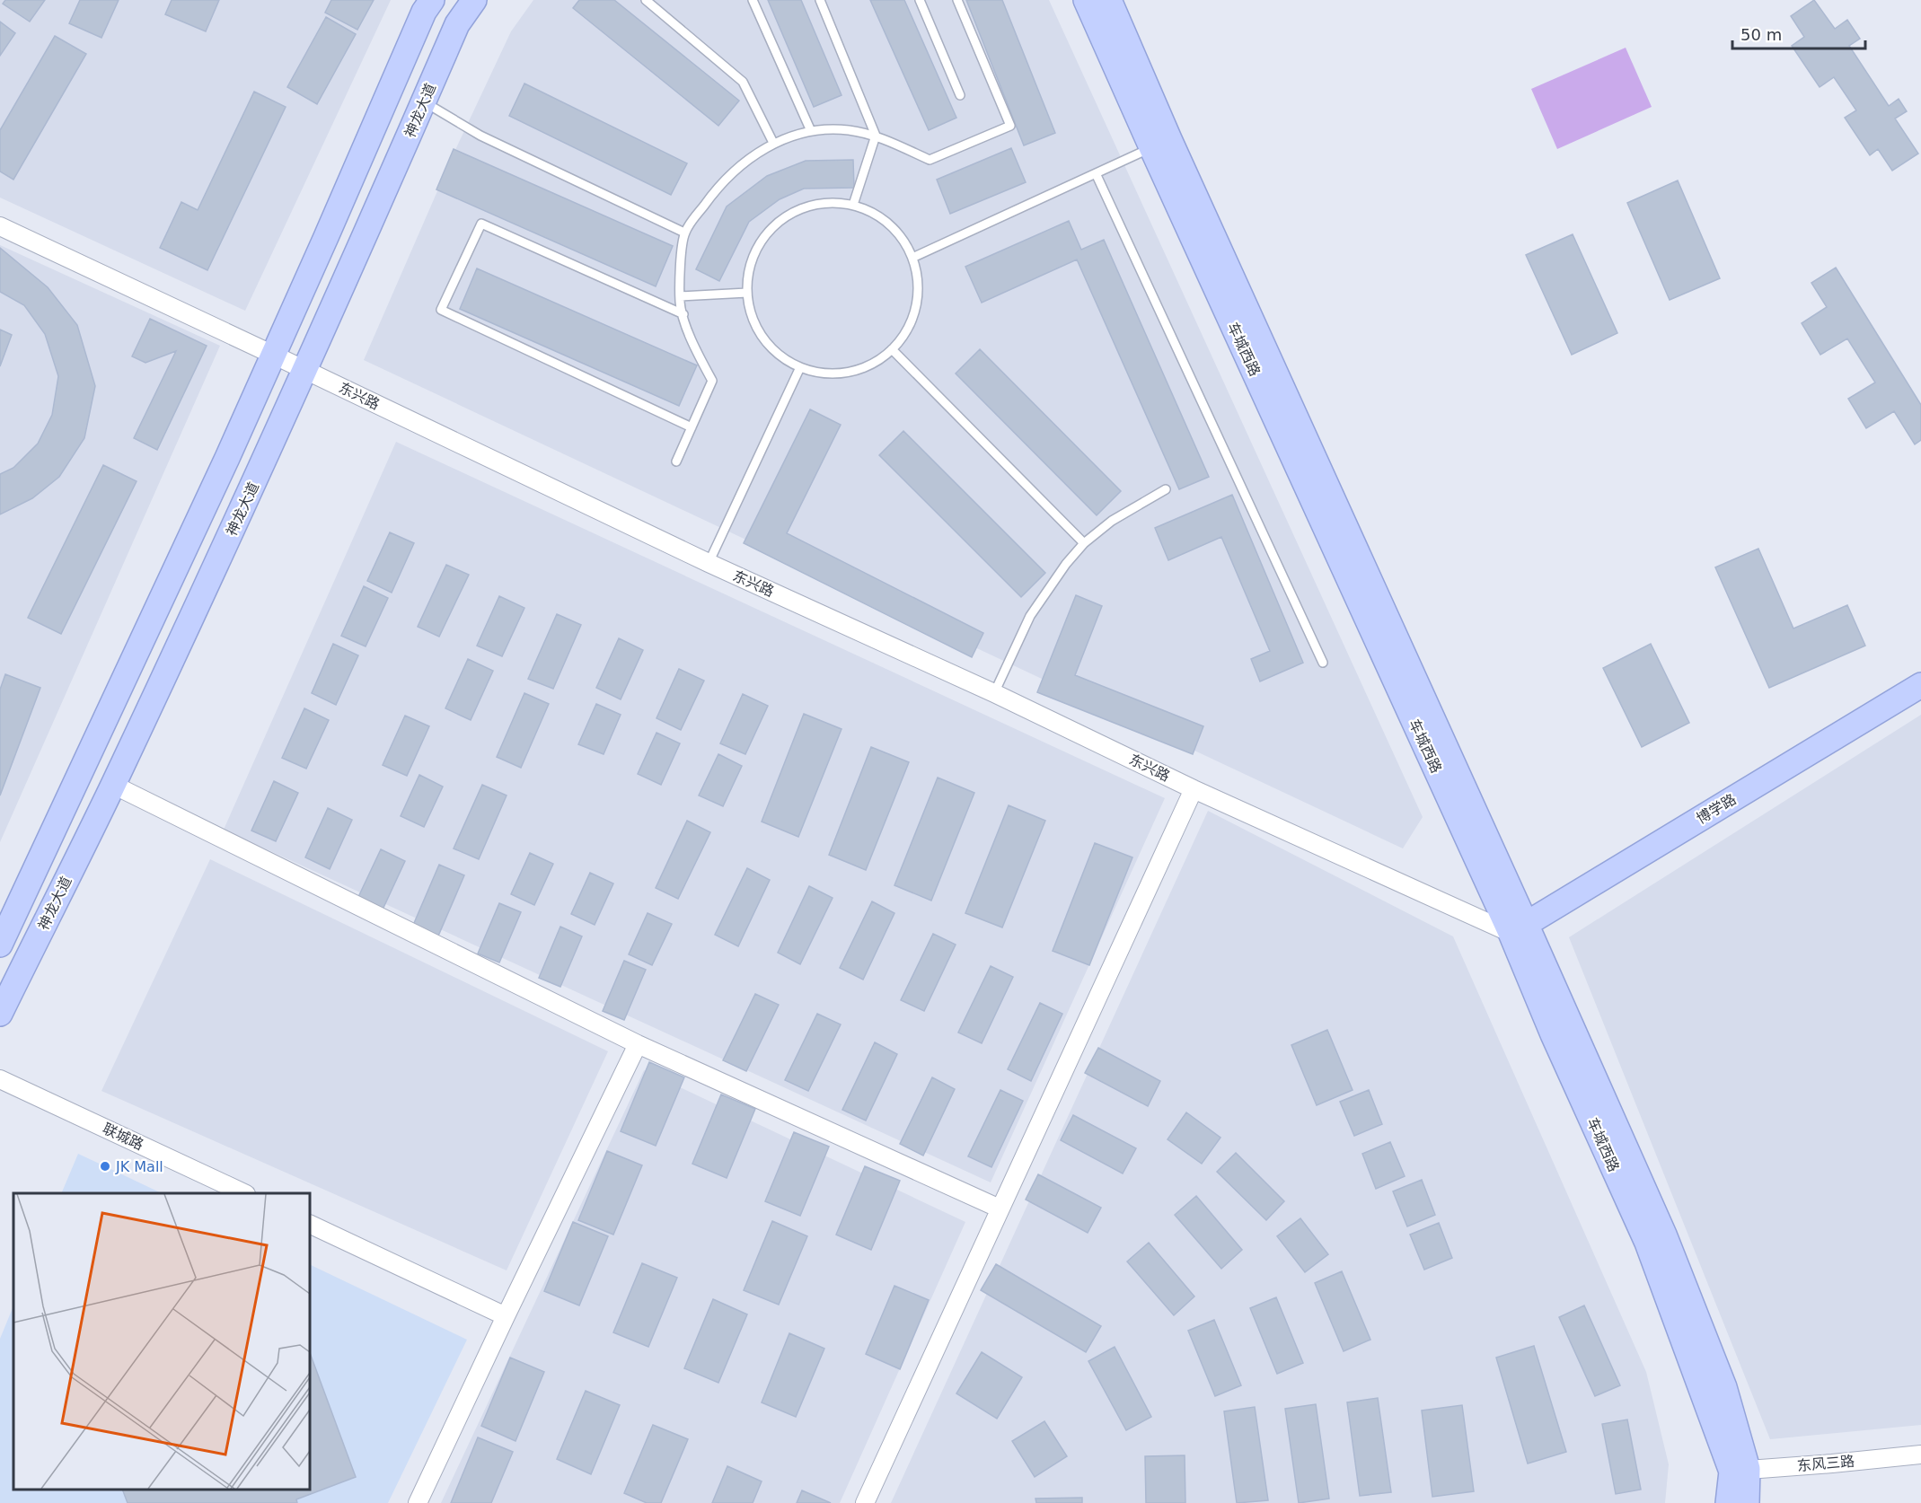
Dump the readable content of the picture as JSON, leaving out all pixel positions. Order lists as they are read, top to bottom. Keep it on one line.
{"streets":{"main road":["神龙大道","车城西路","博学路"],"street":["东兴路","联城路","东风三路"]},"crossings":[["神龙大道","东兴路"],["车城西路","东兴路"],["车城西路","博学路"],["车城西路","东风三路"],["东兴路","博学路"]],"places":["JK Mall"],"scale_bar":"50 m"}
